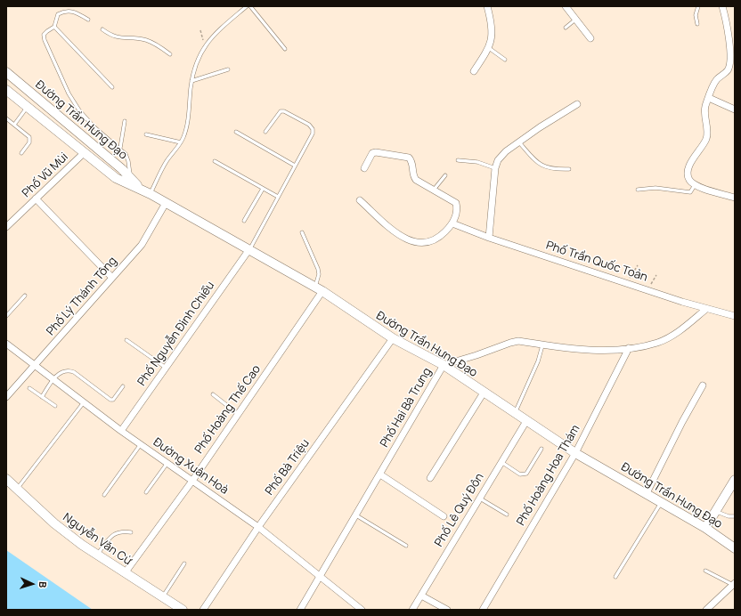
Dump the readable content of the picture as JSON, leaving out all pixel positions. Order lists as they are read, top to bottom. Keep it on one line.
{"streets":{"street":["Đường Trần Hưng Đạo","Phố Vũ Mùi","Phố Trần Quốc Toản","Phố Lý Thánh Tông","Phố Nguyễn Đình Chiểu","Phố Hai Bà Trưng","Phố Hoàng Thế Cao","Đường Xuân Hoà","Phố Bà Triệu","Phố Hoàng Hoa Thám","Phố Lê Quý Đôn","Nguyễn Văn Cừ"]},"crossings":[["Đường Trần Hưng Đạo","Phố Vũ Mùi"],["Đường Trần Hưng Đạo","Phố Lý Thánh Tông"],["Đường Trần Hưng Đạo","Phố Nguyễn Đình Chiểu"],["Đường Trần Hưng Đạo","Phố Hai Bà Trưng"],["Đường Trần Hưng Đạo","Phố Hoàng Thế Cao"],["Đường Trần Hưng Đạo","Phố Bà Triệu"],["Đường Trần Hưng Đạo","Phố Hoàng Hoa Thám"],["Đường Trần Hưng Đạo","Phố Lê Quý Đôn"],["Phố Trần Quốc Toản","Phố Hai Bà Trưng"],["Phố Lý Thánh Tông","Đường Xuân Hoà"],["Phố Nguyễn Đình Chiểu","Đường Xuân Hoà"],["Phố Hai Bà Trưng","Đường Xuân Hoà"],["Phố Hai Bà Trưng","Phố Hoàng Hoa Thám"],["Phố Hoàng Thế Cao","Đường Xuân Hoà"],["Phố Hoàng Thế Cao","Nguyễn Văn Cừ"],["Đường Xuân Hoà","Phố Bà Triệu"]],"north":"right"}
